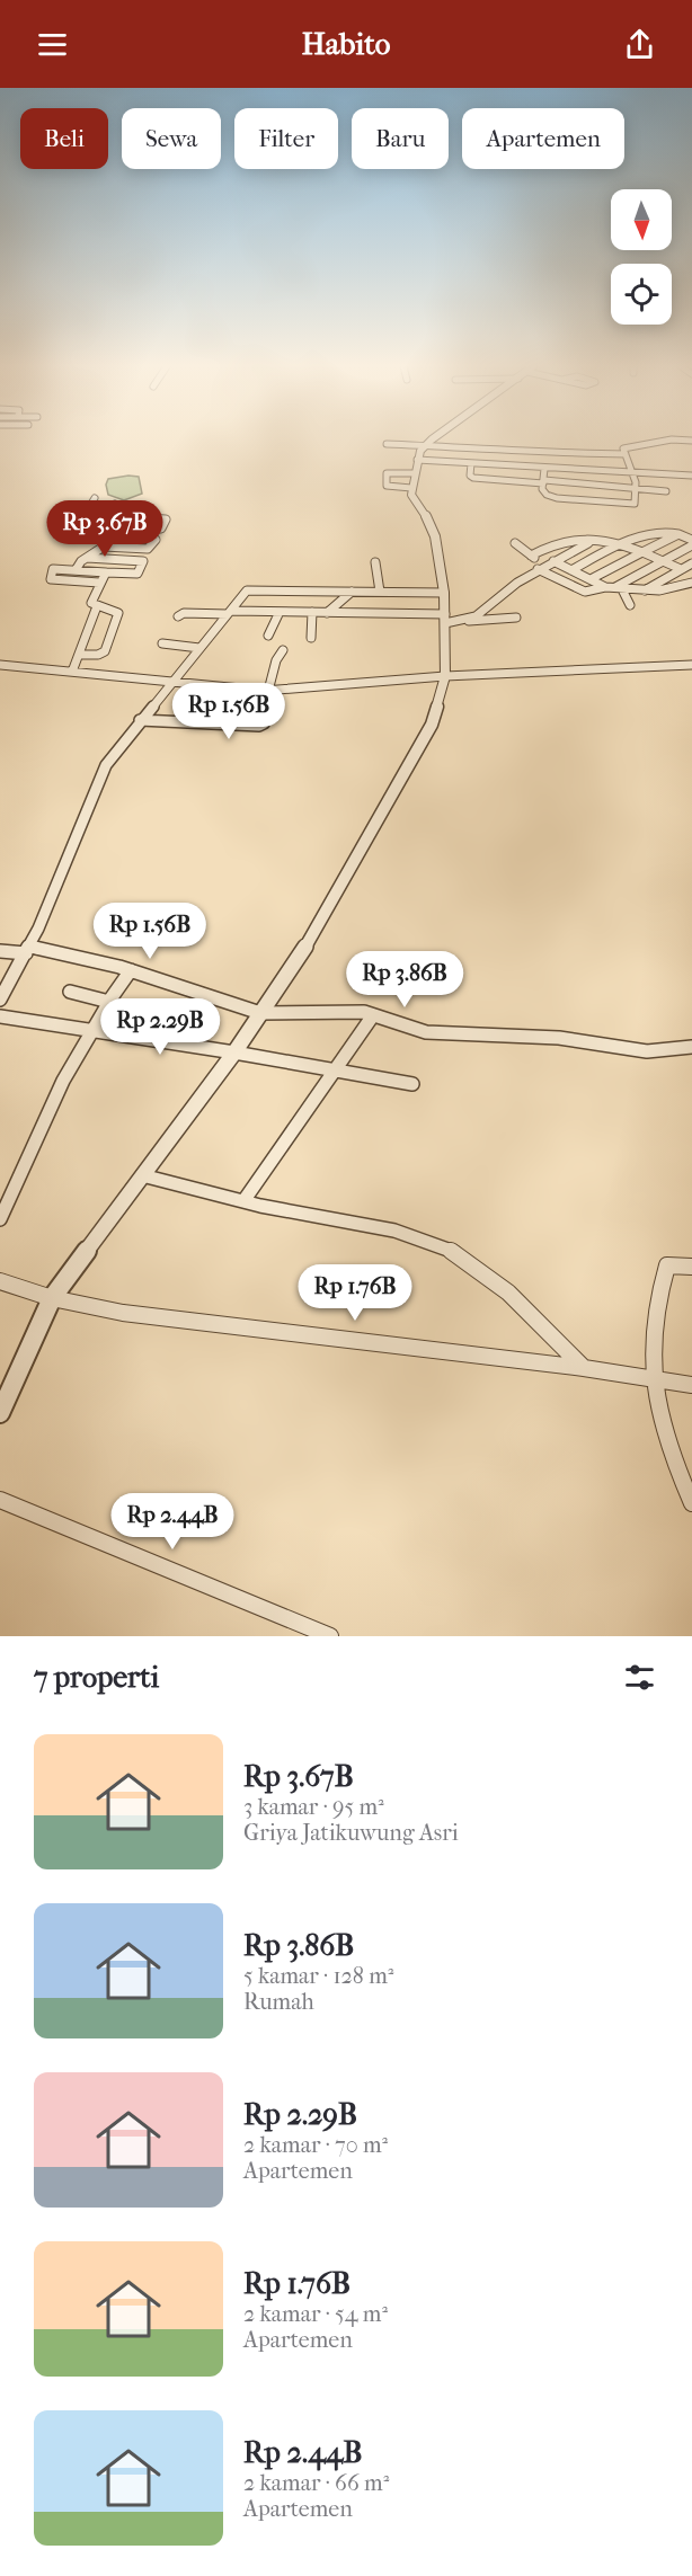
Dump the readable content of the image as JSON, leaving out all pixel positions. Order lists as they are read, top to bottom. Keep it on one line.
{"north":"bottom","page":{"header":"Habito","chip":["Beli","Sewa","Filter","Baru","Apartemen"],"price":["Rp 3.67B","Rp 1.56B","Rp 1.56B","Rp 3.86B","Rp 2.29B","Rp 1.76B","Rp 2.44B"],"heading":"7 properti","list":[{"name":"Rp 3.67B","note":"3 kamar · 95 m² · Griya Jatikuwung Asri"},{"name":"Rp 3.86B","note":"5 kamar · 128 m² · Rumah"},{"name":"Rp 2.29B","note":"2 kamar · 70 m² · Apartemen"},{"name":"Rp 1.76B","note":"2 kamar · 54 m² · Apartemen"},{"name":"Rp 2.44B","note":"2 kamar · 66 m² · Apartemen"}]}}
